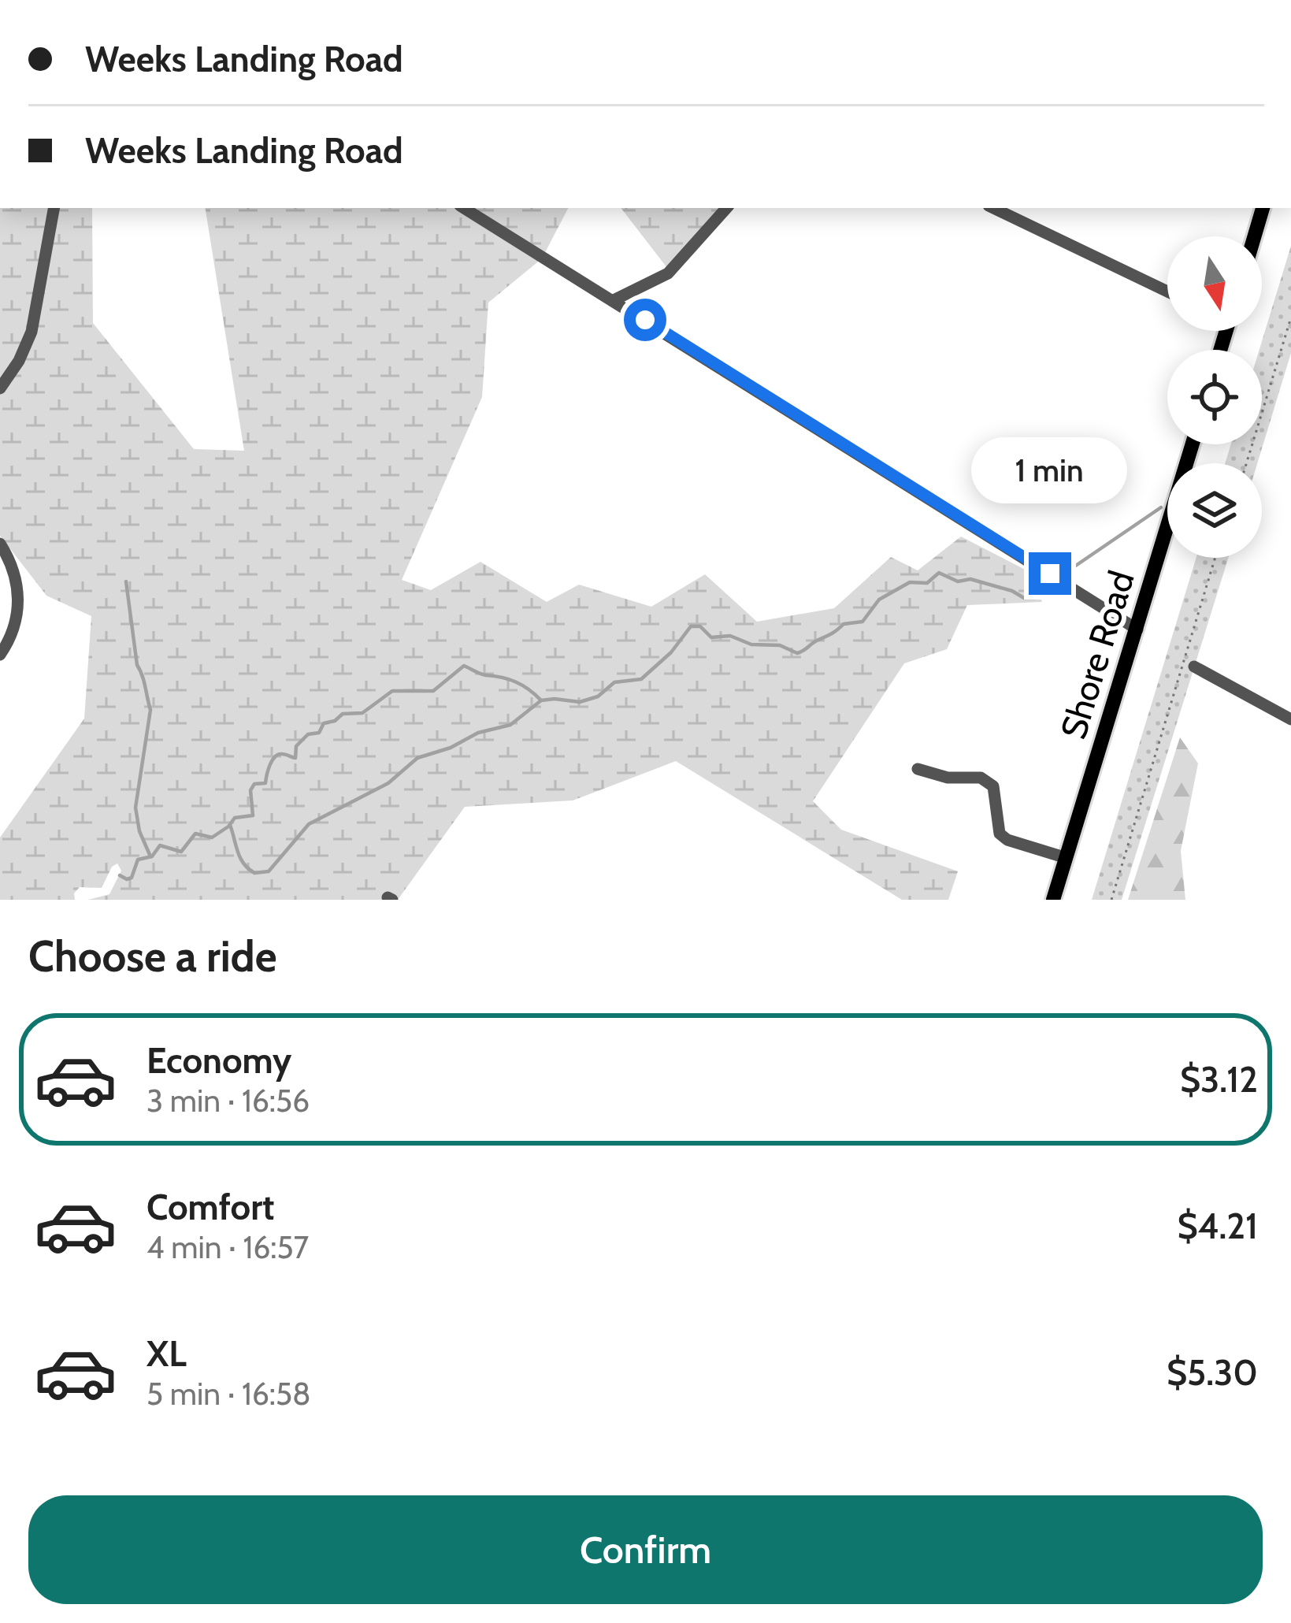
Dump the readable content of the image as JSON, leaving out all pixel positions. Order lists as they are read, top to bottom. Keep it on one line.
{"streets":{"main road":["Shore Road"]},"north":"bottom","page":{"banner":["Weeks Landing Road","Weeks Landing Road"],"bubble":"1 min","heading":"Choose a ride","list":[{"name":"Economy","note":"3 min · 16:56","value":"$3.12"},{"name":"Comfort","note":"4 min · 16:57","value":"$4.21"},{"name":"XL","note":"5 min · 16:58","value":"$5.30"}],"buttons":"Confirm"}}
